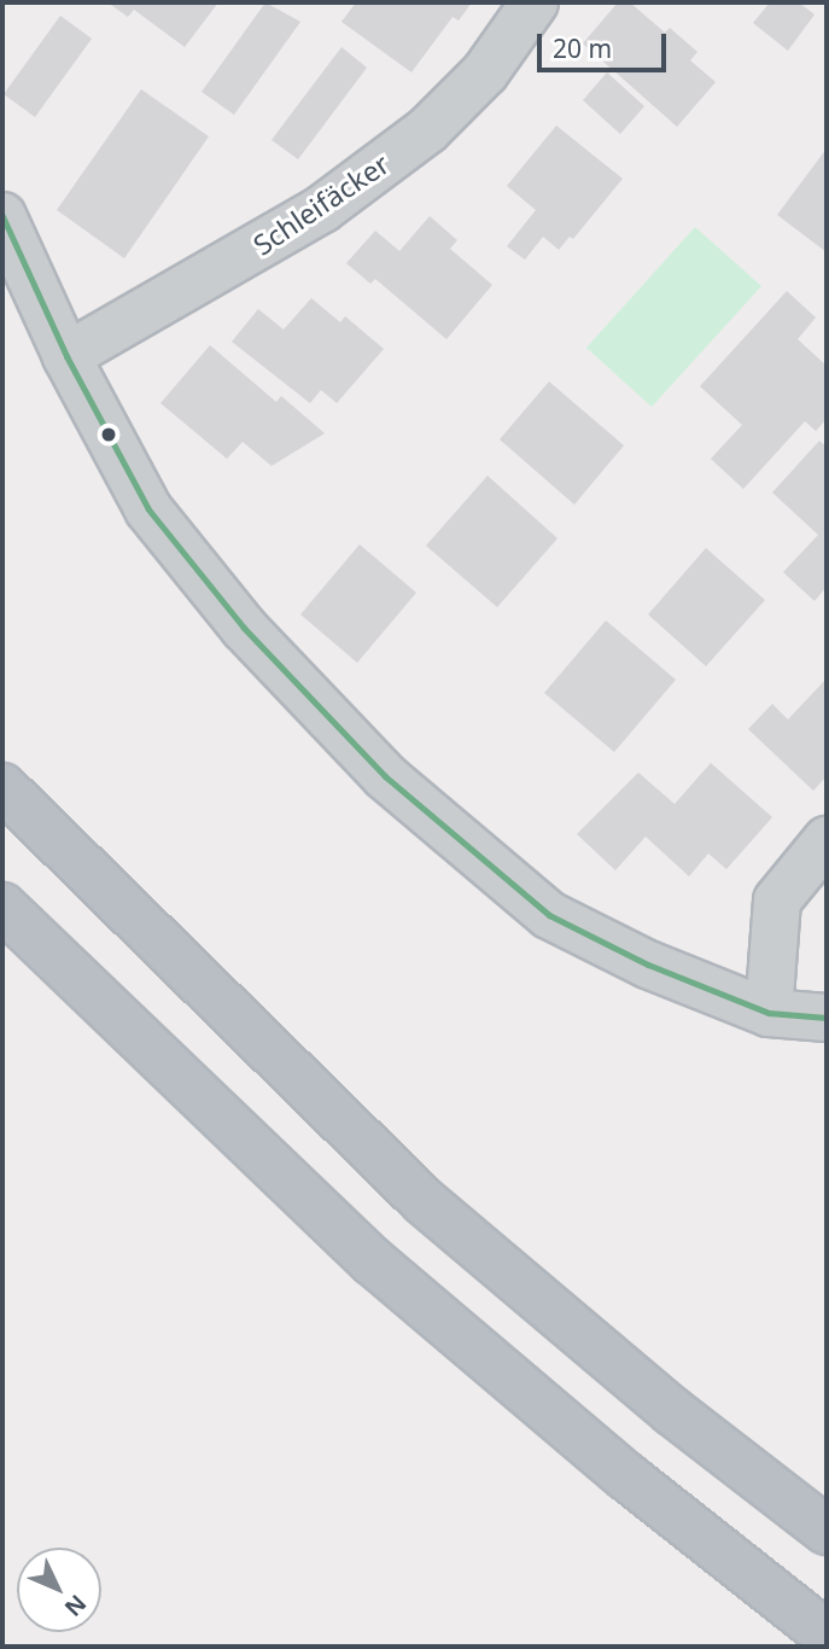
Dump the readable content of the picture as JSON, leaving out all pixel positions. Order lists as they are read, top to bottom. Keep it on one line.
{"streets":{"street":["Schleifäcker"]},"scale_bar":"20 m","north":"bottom right"}
